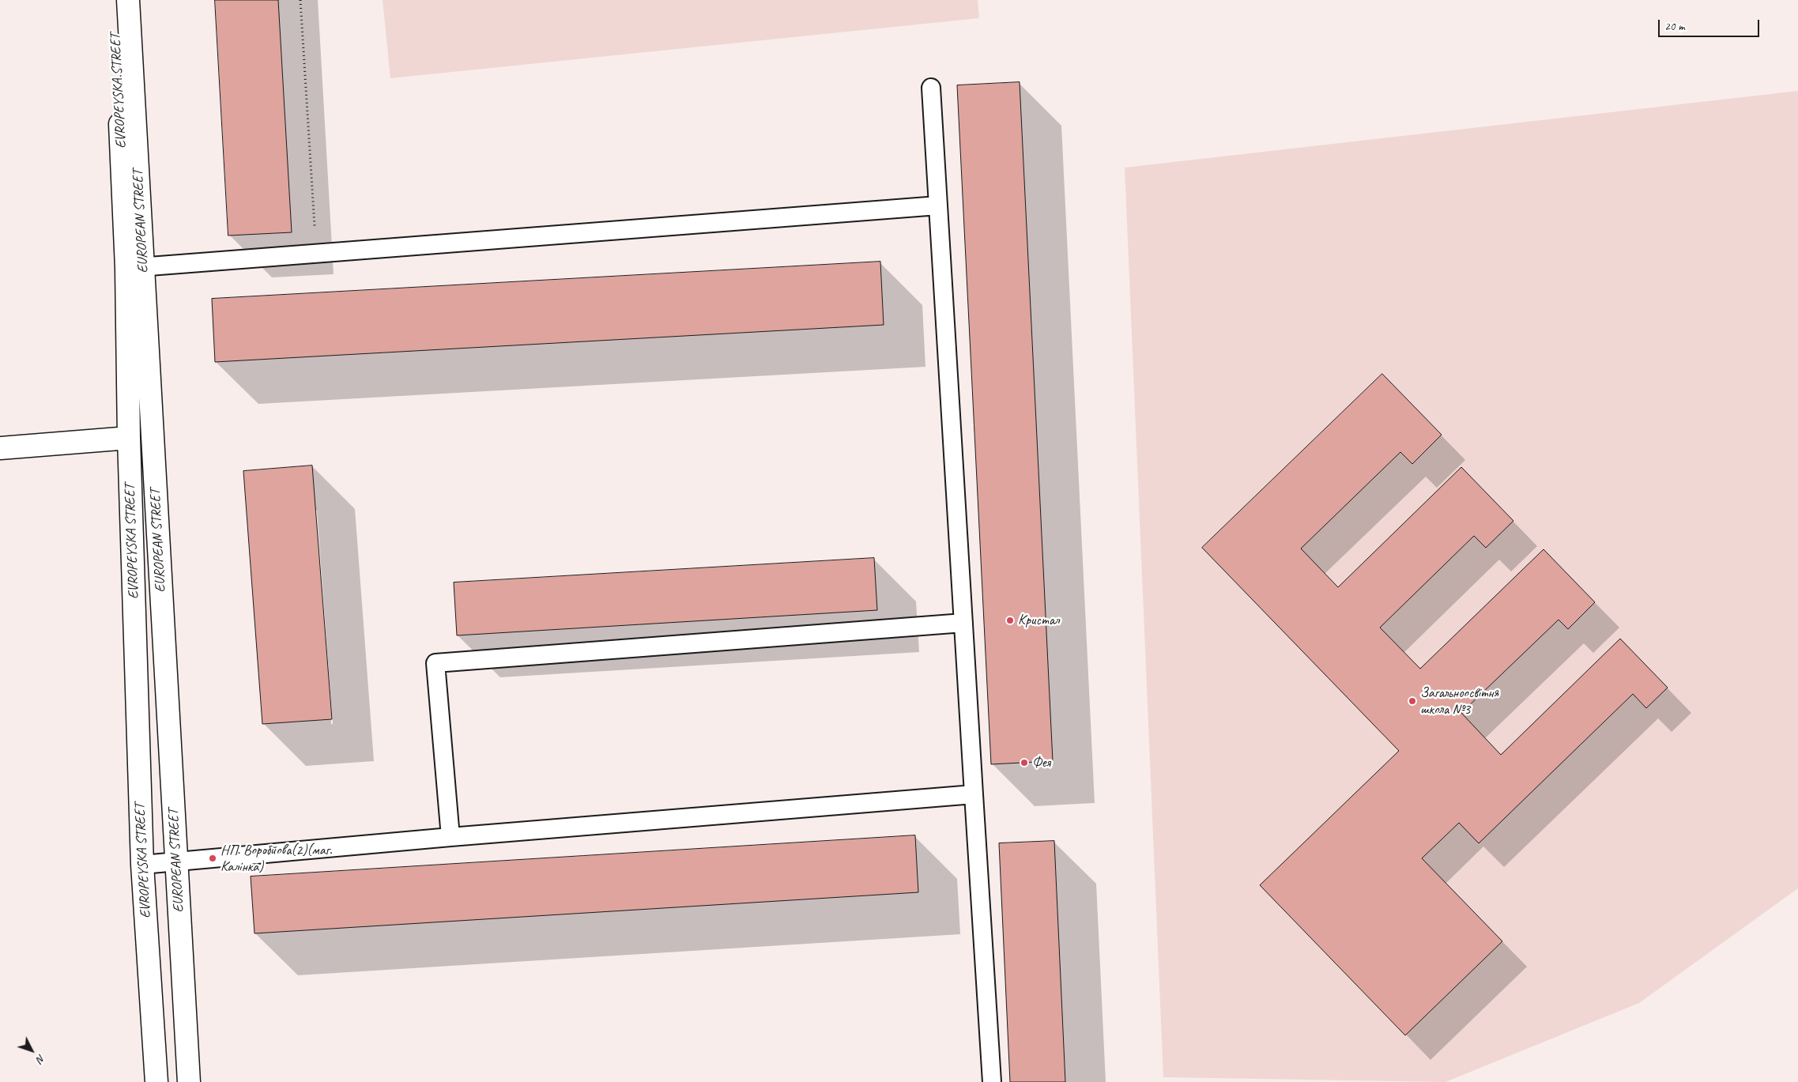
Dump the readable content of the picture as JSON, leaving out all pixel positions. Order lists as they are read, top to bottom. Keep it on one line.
{"streets":{"street":["EVROPEYSKA STREET","EUROPEAN STREET"]},"places":["Кристал","Загальноосвітня школа №3","Фея","НП. Воробйова(2)(маг. Калінка)"],"scale_bar":"20 m","north":"bottom right"}
